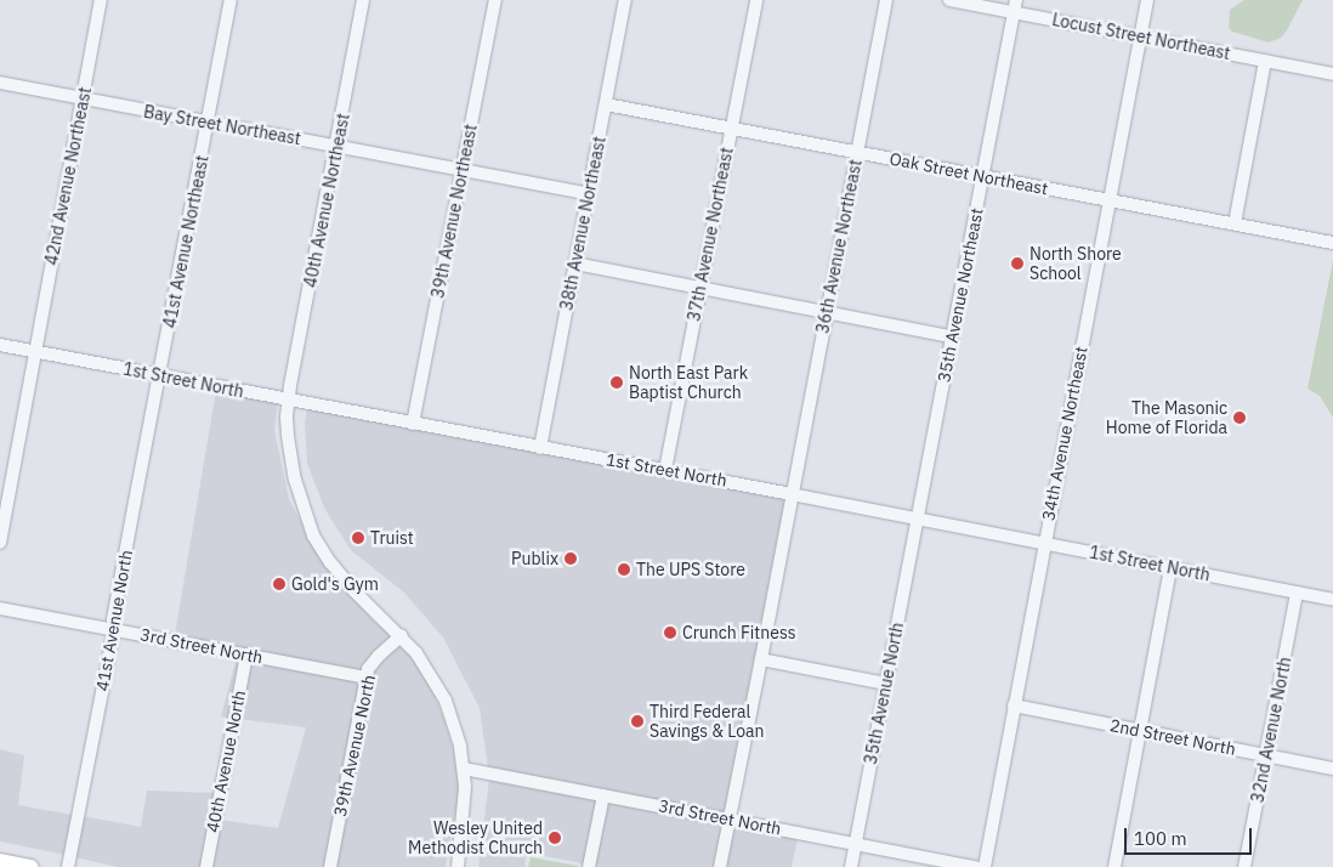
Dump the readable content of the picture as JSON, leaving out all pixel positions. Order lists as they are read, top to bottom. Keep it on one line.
{"streets":{"street":["Locust Street Northeast","Bay Street Northeast","Oak Street Northeast","42nd Avenue Northeast","40th Avenue Northeast","39th Avenue Northeast","38th Avenue Northeast","37th Avenue Northeast","41st Avenue Northeast","36th Avenue Northeast","35th Avenue Northeast","1st Street North","34th Avenue Northeast","41st Avenue North","3rd Street North","35th Avenue North","32nd Avenue North","2nd Street North","39th Avenue North","40th Avenue North"]},"crossings":[["Locust Street Northeast","35th Avenue Northeast"],["Locust Street Northeast","34th Avenue Northeast"],["Bay Street Northeast","42nd Avenue Northeast"],["Bay Street Northeast","40th Avenue Northeast"],["Bay Street Northeast","39th Avenue Northeast"],["Bay Street Northeast","38th Avenue Northeast"],["Bay Street Northeast","41st Avenue Northeast"],["Oak Street Northeast","38th Avenue Northeast"],["Oak Street Northeast","37th Avenue Northeast"],["Oak Street Northeast","36th Avenue Northeast"],["Oak Street Northeast","35th Avenue Northeast"],["Oak Street Northeast","34th Avenue Northeast"],["42nd Avenue Northeast","1st Street North"],["40th Avenue Northeast","1st Street North"],["39th Avenue Northeast","1st Street North"],["38th Avenue Northeast","1st Street North"],["37th Avenue Northeast","1st Street North"],["41st Avenue Northeast","1st Street North"],["41st Avenue Northeast","41st Avenue North"],["36th Avenue Northeast","1st Street North"],["36th Avenue Northeast","3rd Street North"],["35th Avenue Northeast","1st Street North"],["35th Avenue Northeast","35th Avenue North"],["1st Street North","34th Avenue Northeast"],["1st Street North","41st Avenue North"],["1st Street North","35th Avenue North"],["1st Street North","32nd Avenue North"],["34th Avenue Northeast","2nd Street North"],["41st Avenue North","3rd Street North"],["3rd Street North","35th Avenue North"],["3rd Street North","39th Avenue North"],["3rd Street North","40th Avenue North"],["32nd Avenue North","2nd Street North"]],"places":["North Shore School","North East Park Baptist Church","The Masonic Home of Florida","Truist","Publix","The UPS Store","Gold's Gym","Crunch Fitness","Third Federal Savings & Loan","Wesley United Methodist Church"],"scale_bar":"100 m"}
